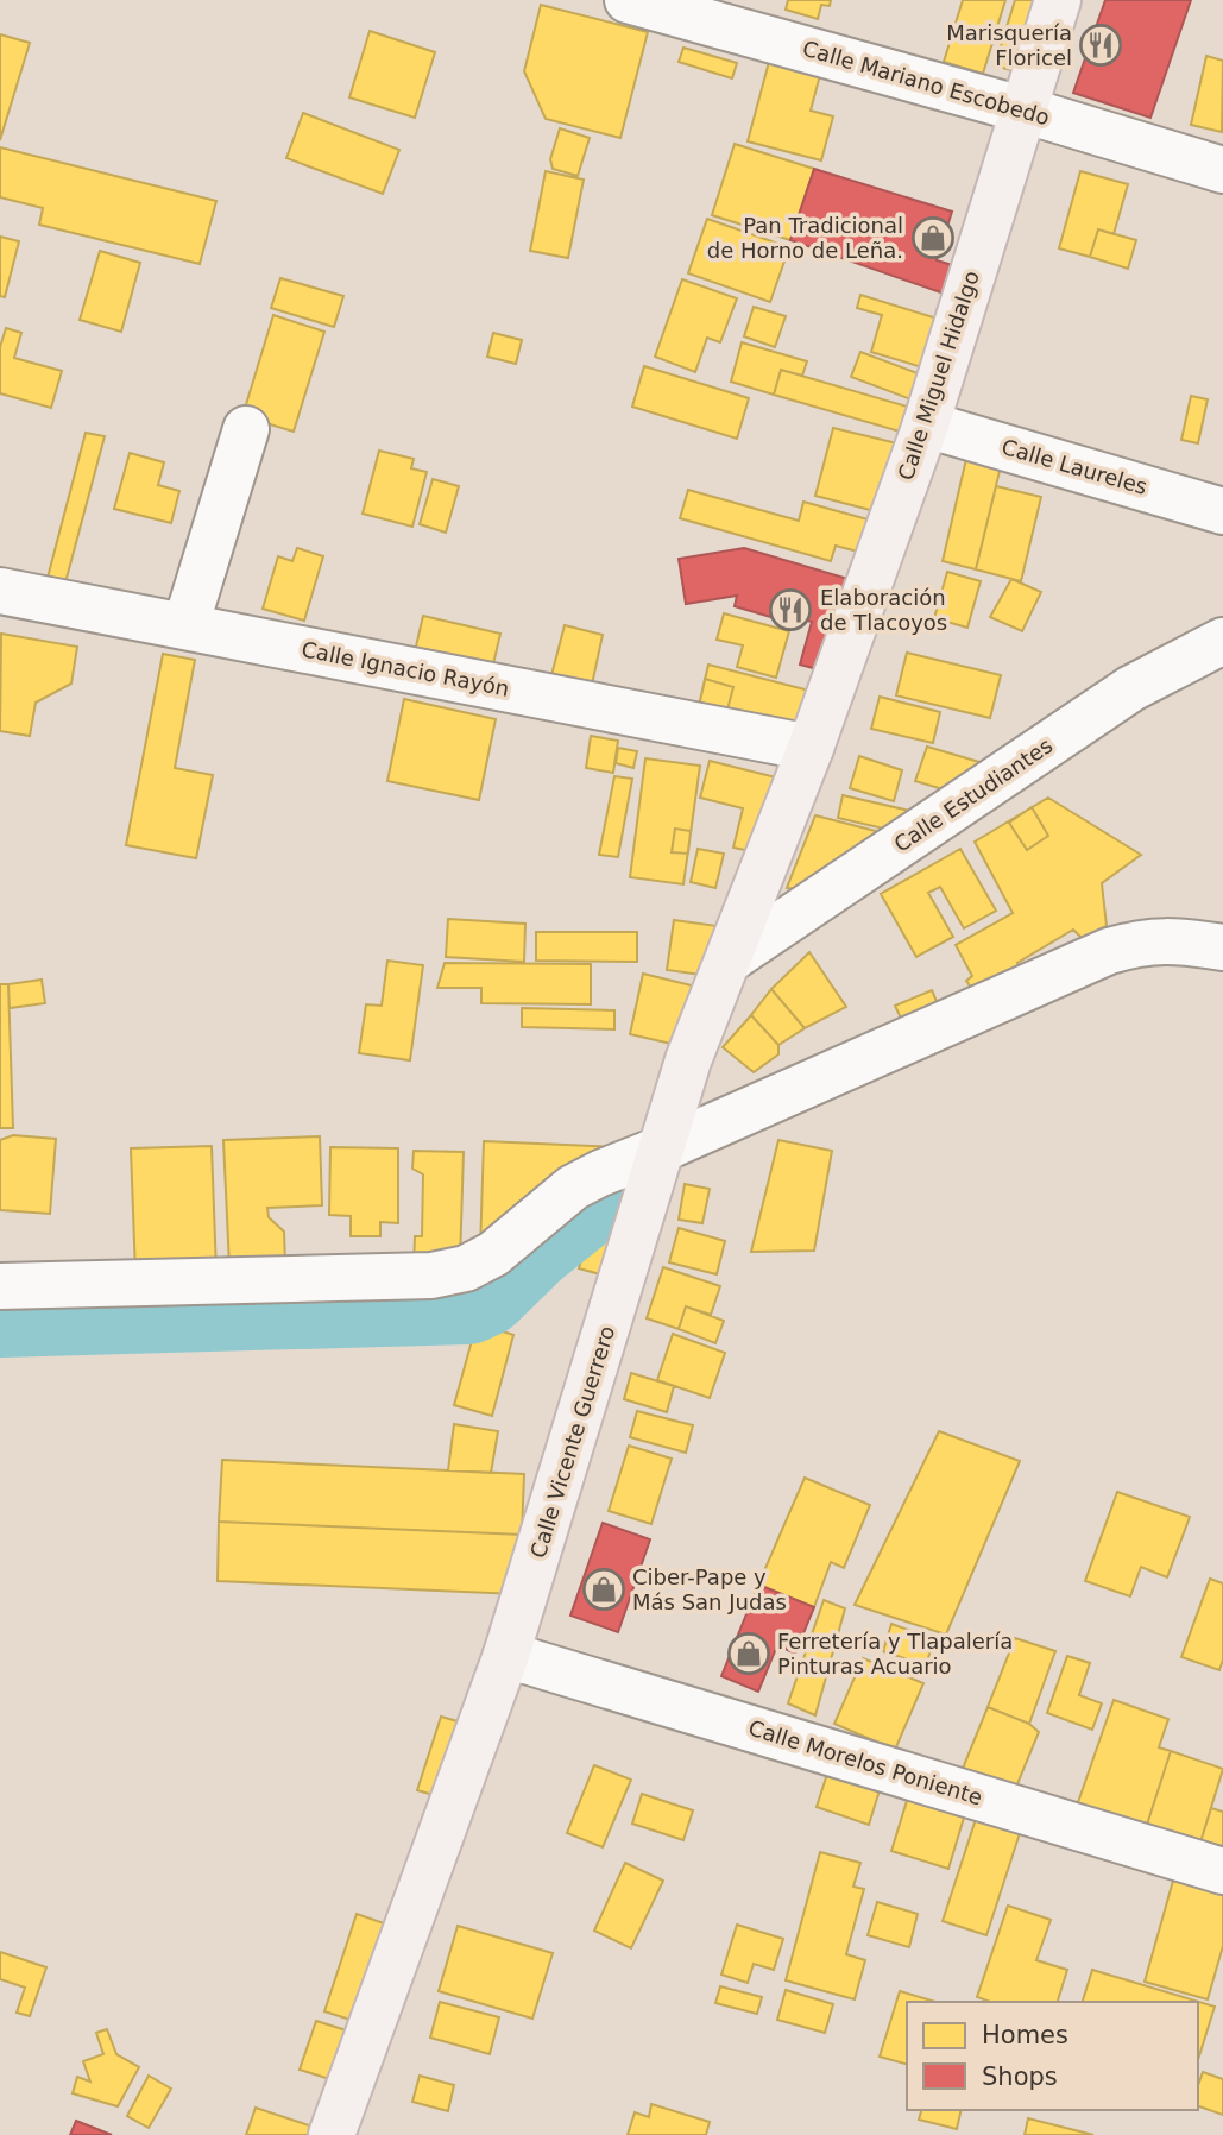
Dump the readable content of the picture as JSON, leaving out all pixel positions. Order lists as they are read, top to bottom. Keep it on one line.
{"streets":{"main road":["Calle Miguel Hidalgo","Calle Vicente Guerrero"],"street":["Calle Mariano Escobedo","Calle Laureles","Calle Ignacio Rayón","Calle Estudiantes","Calle Morelos Poniente"]},"crossings":[["Calle Mariano Escobedo","Calle Miguel Hidalgo"],["Calle Miguel Hidalgo","Calle Laureles"],["Calle Miguel Hidalgo","Calle Ignacio Rayón"],["Calle Miguel Hidalgo","Calle Vicente Guerrero"],["Calle Ignacio Rayón","Calle Vicente Guerrero"],["Calle Estudiantes","Calle Vicente Guerrero"],["Calle Vicente Guerrero","Calle Morelos Poniente"]],"places":{"restaurant":["Marisquería Floricel","Elaboración de Tlacoyos"],"shop":["Pan Tradicional de Horno de Leña.","Ciber-Pape y Más San Judas","Ferretería y Tlapalería Pinturas Acuario"]},"legend":["Homes","Shops"]}
